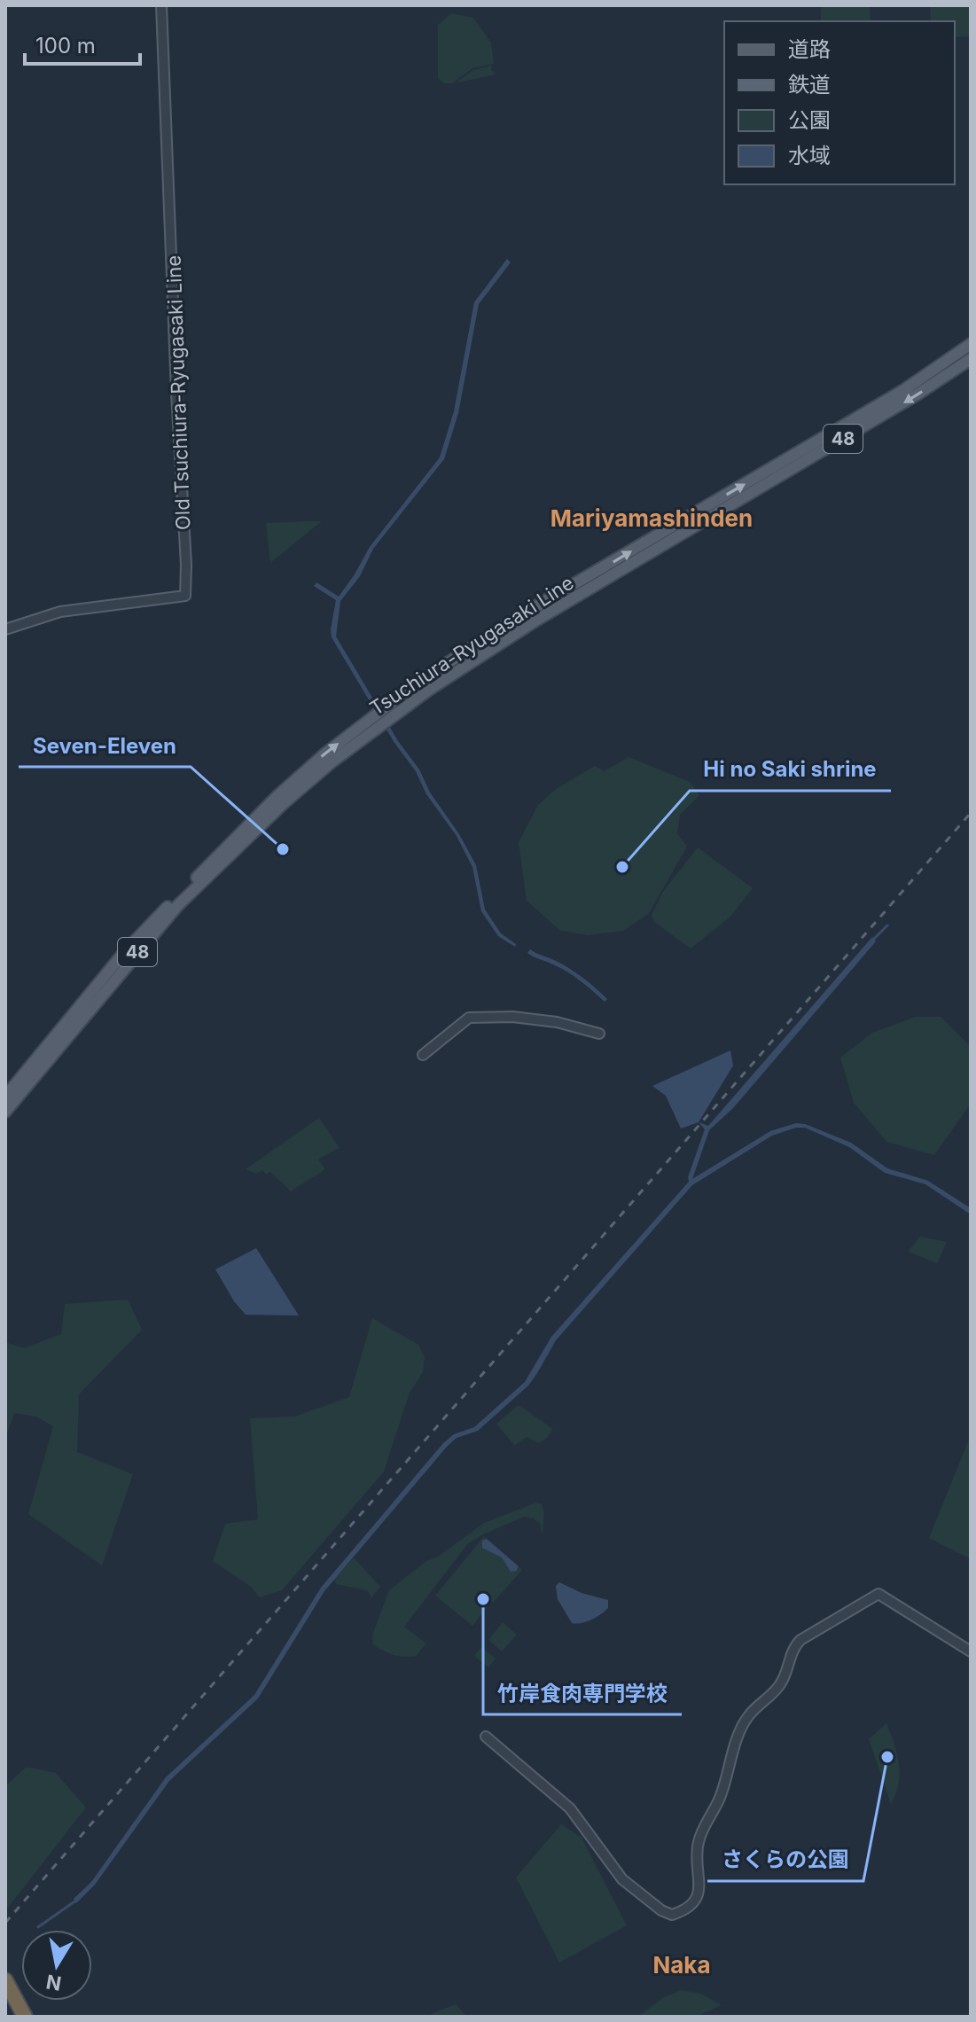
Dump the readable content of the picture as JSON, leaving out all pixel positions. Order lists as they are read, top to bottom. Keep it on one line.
{"streets":{"main road":["48","Tsuchiura-Ryugasaki Line"],"street":["Old Tsuchiura-Ryugasaki Line"]},"districts":["Mariyamashinden","Naka"],"places":["Seven-Eleven","Hi no Saki shrine","竹岸食肉専門学校","さくらの公園"],"legend":["道路","鉄道","公園","水域"],"scale_bar":"100 m","north":"bottom"}
